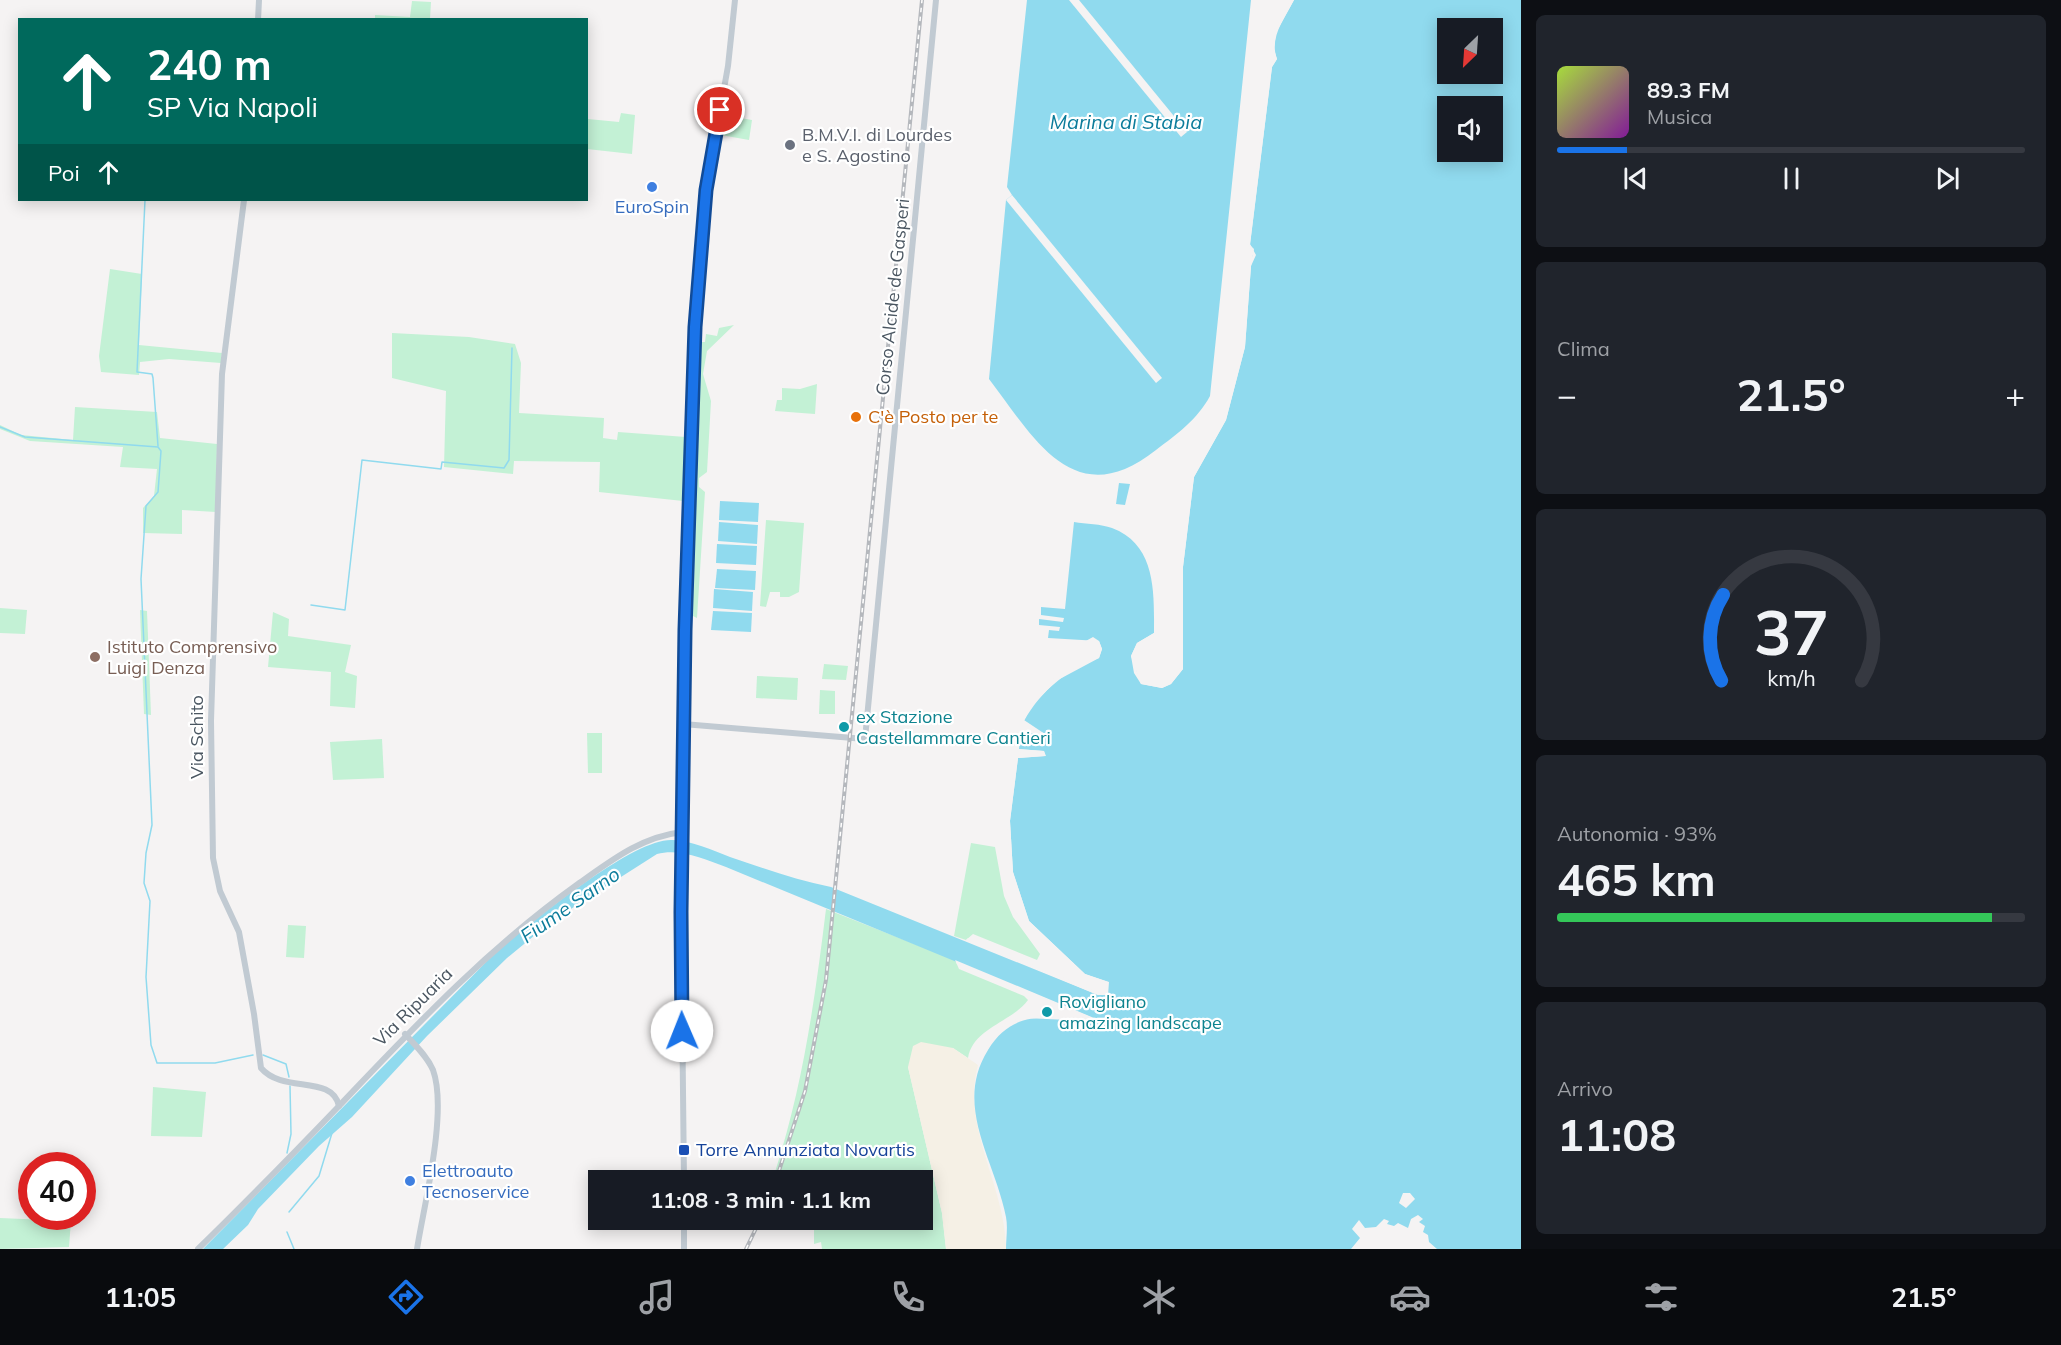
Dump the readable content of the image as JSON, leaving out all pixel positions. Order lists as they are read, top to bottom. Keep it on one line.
{"streets":{"street":["Corso Alcide de Gasperi","Via Schito","Via Ripuaria"]},"crossings":[["Via Schito","Via Ripuaria"]],"water":["Marina di Stabia","Fiume Sarno"],"places":{"other":["B.M.V.I. di Lourdes e S. Agostino","EuroSpin","C'è Posto per te","Istituto Comprensivo Luigi Denza","ex Stazione Castellammare Cantieri","Rovigliano amazing landscape","Elettroauto Tecnoservice"],"transit":["Torre Annunziata Novartis"]},"north":"bottom left","page":{"turn":["240 m","SP Via Napoli"],"song":["89.3 FM","Musica"],"then":"Poi","tile":["Clima",["Autonomia · 93%","465 km"],["Arrivo","11:08"]],"heat":["−","21.5°","+"],"limit":"40","trip":"11:08 · 3 min · 1.1 km","tabs":["11:05","21.5°"],"gauge":["37","km/h"]}}
